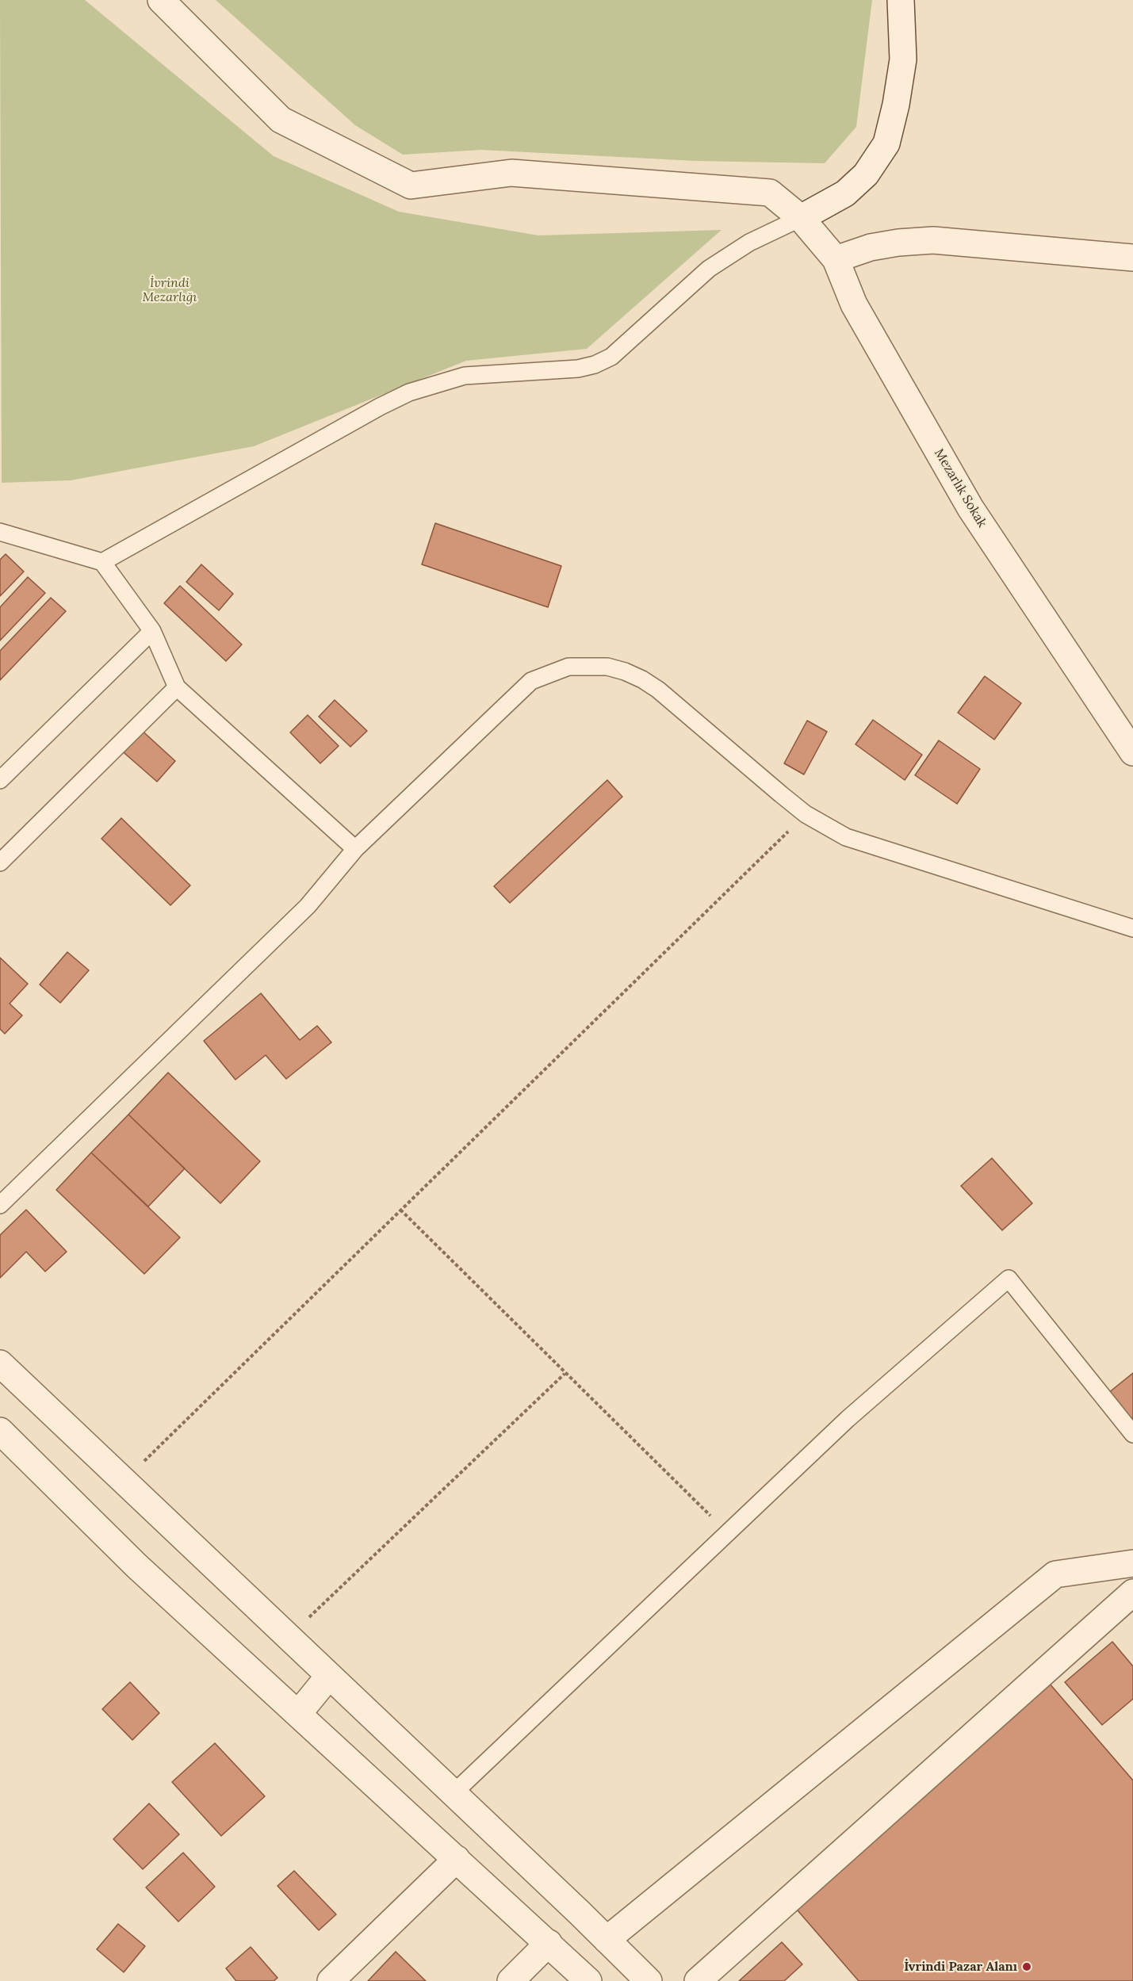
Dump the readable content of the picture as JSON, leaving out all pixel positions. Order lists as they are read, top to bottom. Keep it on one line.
{"streets":{"street":["Mezarlık Sokak"]},"parks":["İvrindi Mezarlığı"],"places":["İvrindi Pazar Alanı"]}
